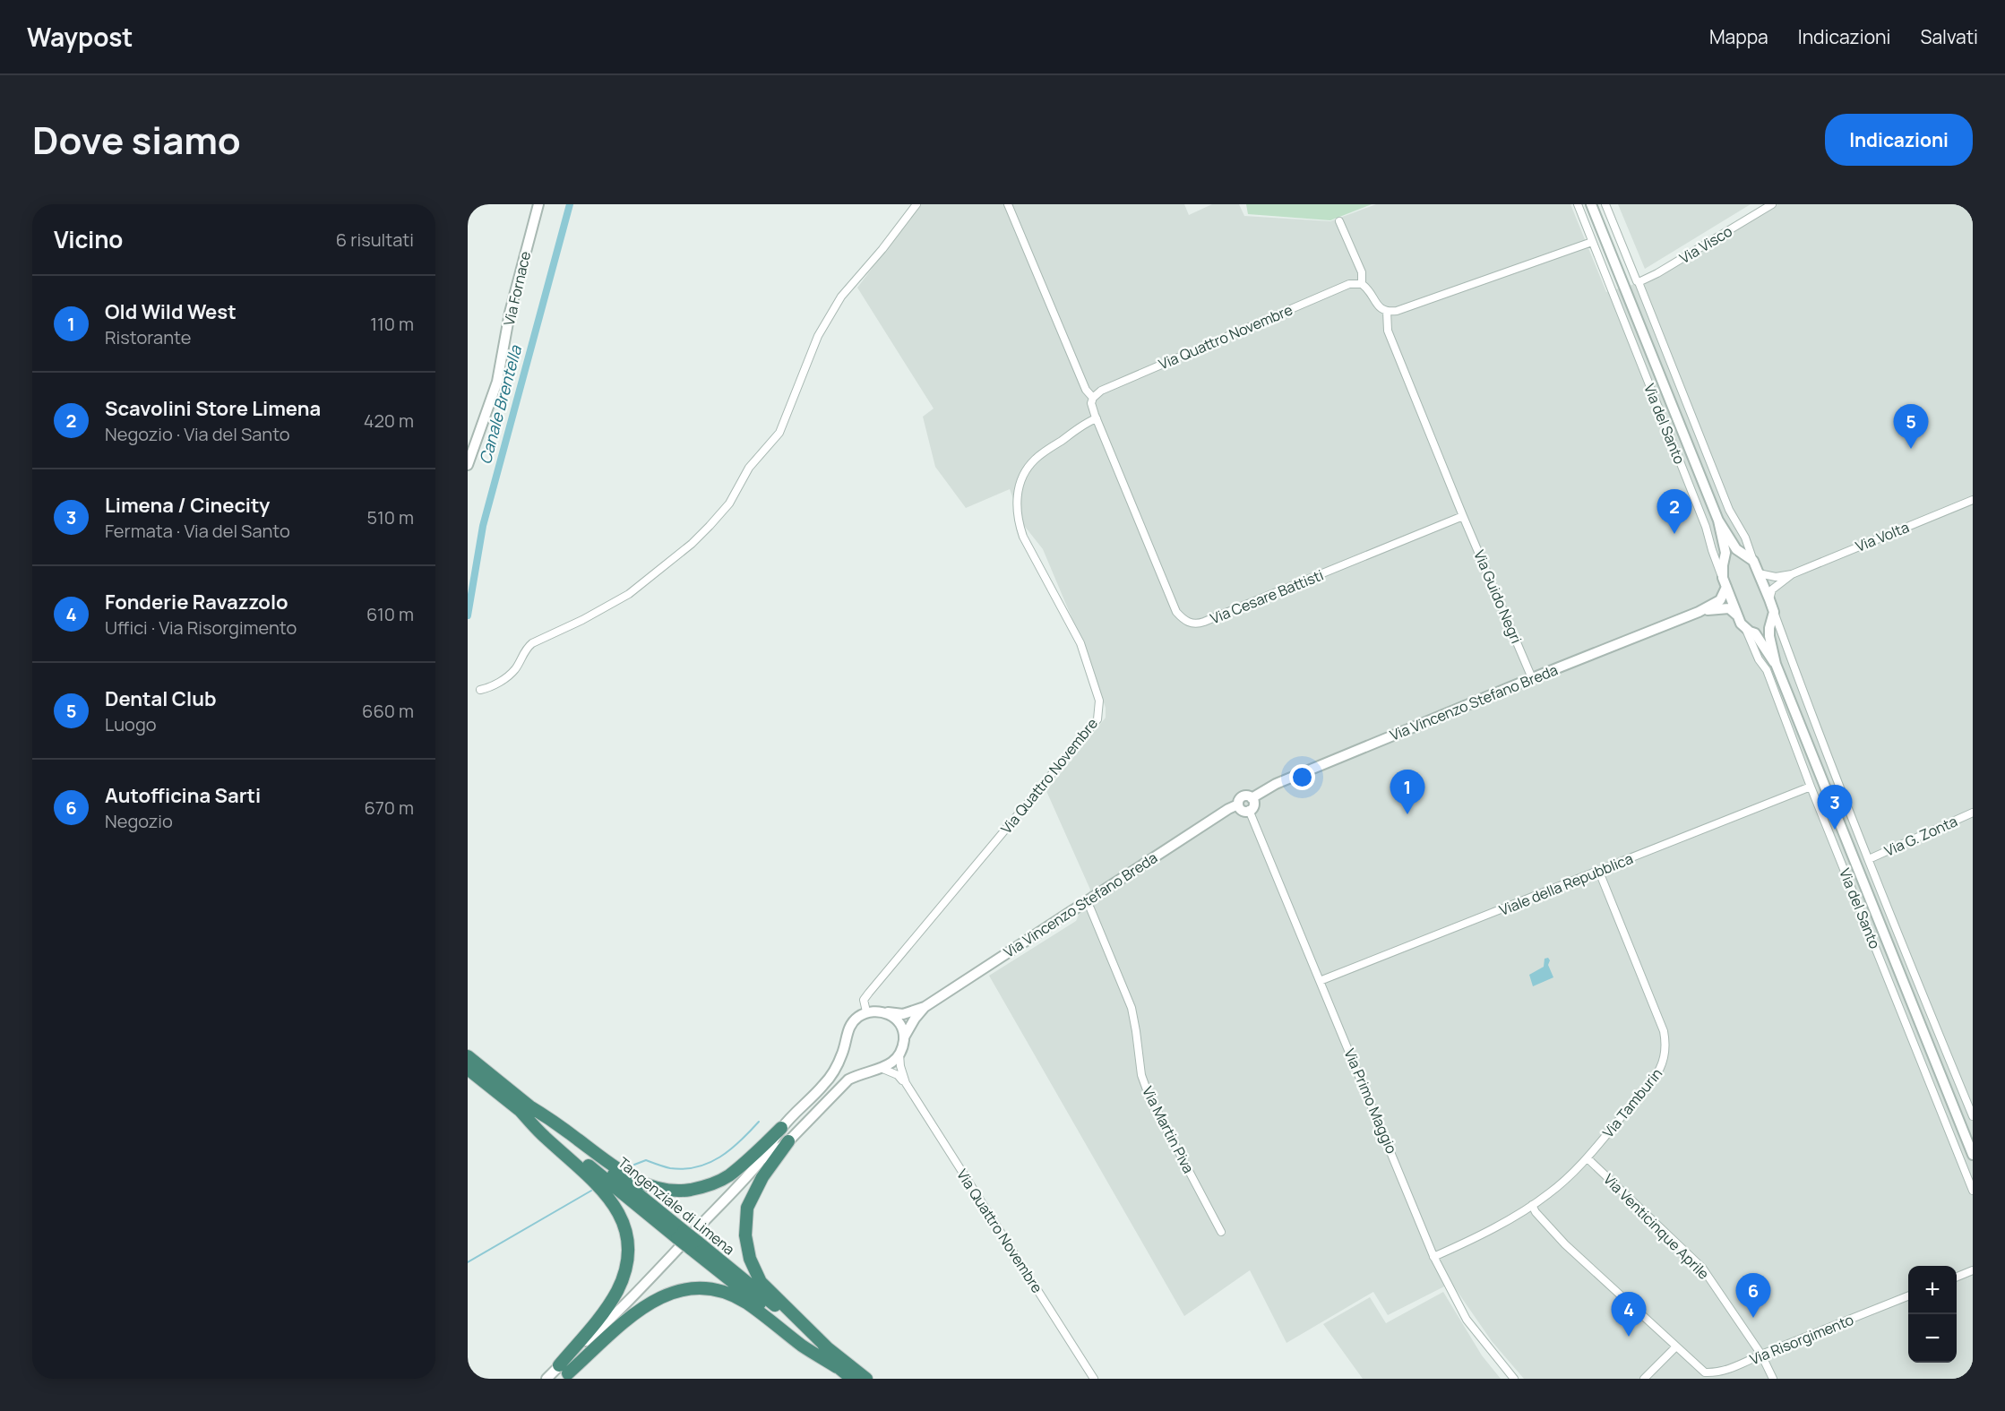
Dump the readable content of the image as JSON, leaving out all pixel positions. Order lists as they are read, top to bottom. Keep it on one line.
{"streets":{"highway":["Tangenziale di Limena"],"street":["Via Visco","Via Fornace","Via Quattro Novembre","Via del Santo","Via Volta","Via Cesare Battisti","Via Guido Negri","Via Vincenzo Stefano Breda","Via G. Zonta","Viale della Repubblica","Via Primo Maggio","Via Tamburin","Via Martin Piva","Via Venticinque Aprile","Via Risorgimento"]},"crossings":[["Via Quattro Novembre","Via Cesare Battisti"],["Via Quattro Novembre","Via Vincenzo Stefano Breda"],["Via del Santo","Via Vincenzo Stefano Breda"],["Via del Santo","Via G. Zonta"],["Via del Santo","Viale della Repubblica"],["Via Cesare Battisti","Via Guido Negri"],["Via Guido Negri","Via Vincenzo Stefano Breda"],["Via Vincenzo Stefano Breda","Via Primo Maggio"],["Via Vincenzo Stefano Breda","Via Martin Piva"],["Viale della Repubblica","Via Primo Maggio"],["Viale della Repubblica","Via Tamburin"],["Via Primo Maggio","Via Tamburin"],["Via Tamburin","Via Venticinque Aprile"],["Via Tamburin","Via Risorgimento"],["Via Venticinque Aprile","Via Risorgimento"]],"water":["Canale Brentella"],"page":{"header":"Waypost","nav":["Mappa","Indicazioni","Salvati"],"title":"Dove siamo","buttons":"Indicazioni","heading":["Vicino","6 risultati"],"list":[{"mark":"1","name":"Old Wild West","note":"Ristorante","value":"110 m"},{"mark":"2","name":"Scavolini Store Limena","note":"Negozio · Via del Santo","value":"420 m"},{"mark":"3","name":"Limena / Cinecity","note":"Fermata · Via del Santo","value":"510 m"},{"mark":"4","name":"Fonderie Ravazzolo","note":"Uffici · Via Risorgimento","value":"610 m"},{"mark":"5","name":"Dental Club","note":"Luogo","value":"660 m"},{"mark":"6","name":"Autofficina Sarti","note":"Negozio","value":"670 m"}],"pins":["5","2","1","3","6","4"],"map_buttons":["+","−"]}}
